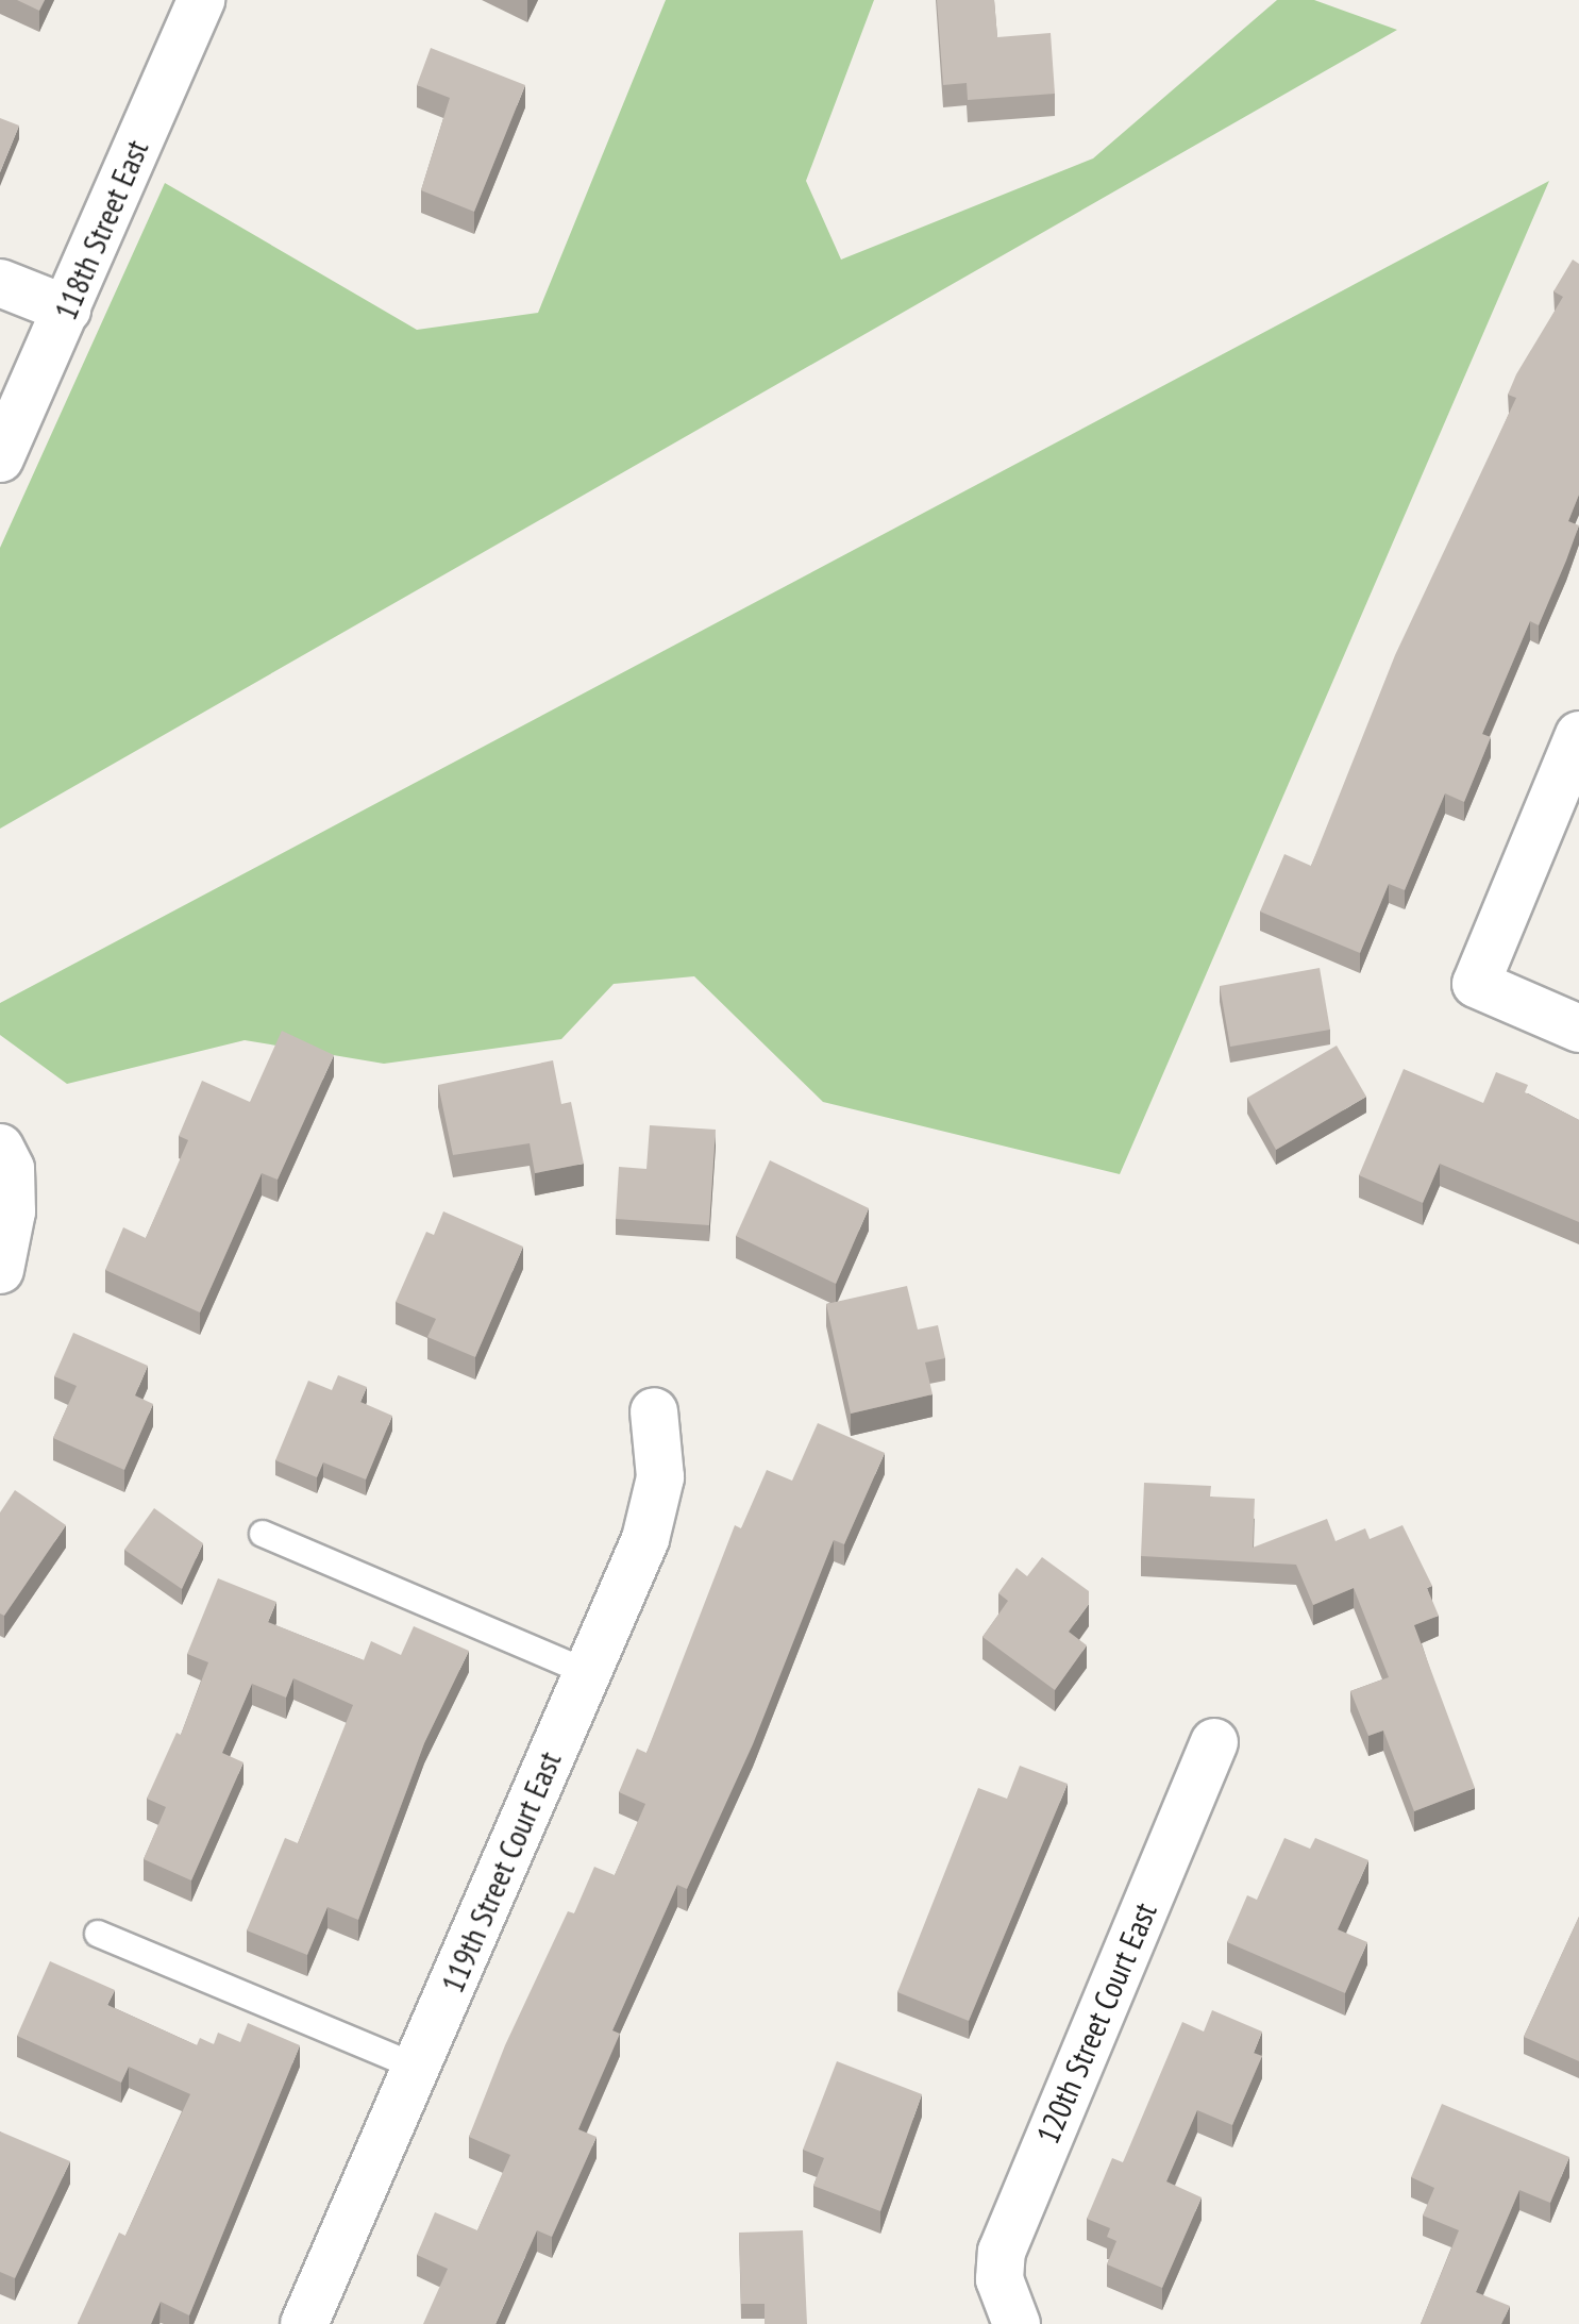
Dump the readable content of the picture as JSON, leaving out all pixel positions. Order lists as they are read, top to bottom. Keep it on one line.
{"streets":{"street":["118th Street East","119th Street Court East","120th Street Court East"]}}
